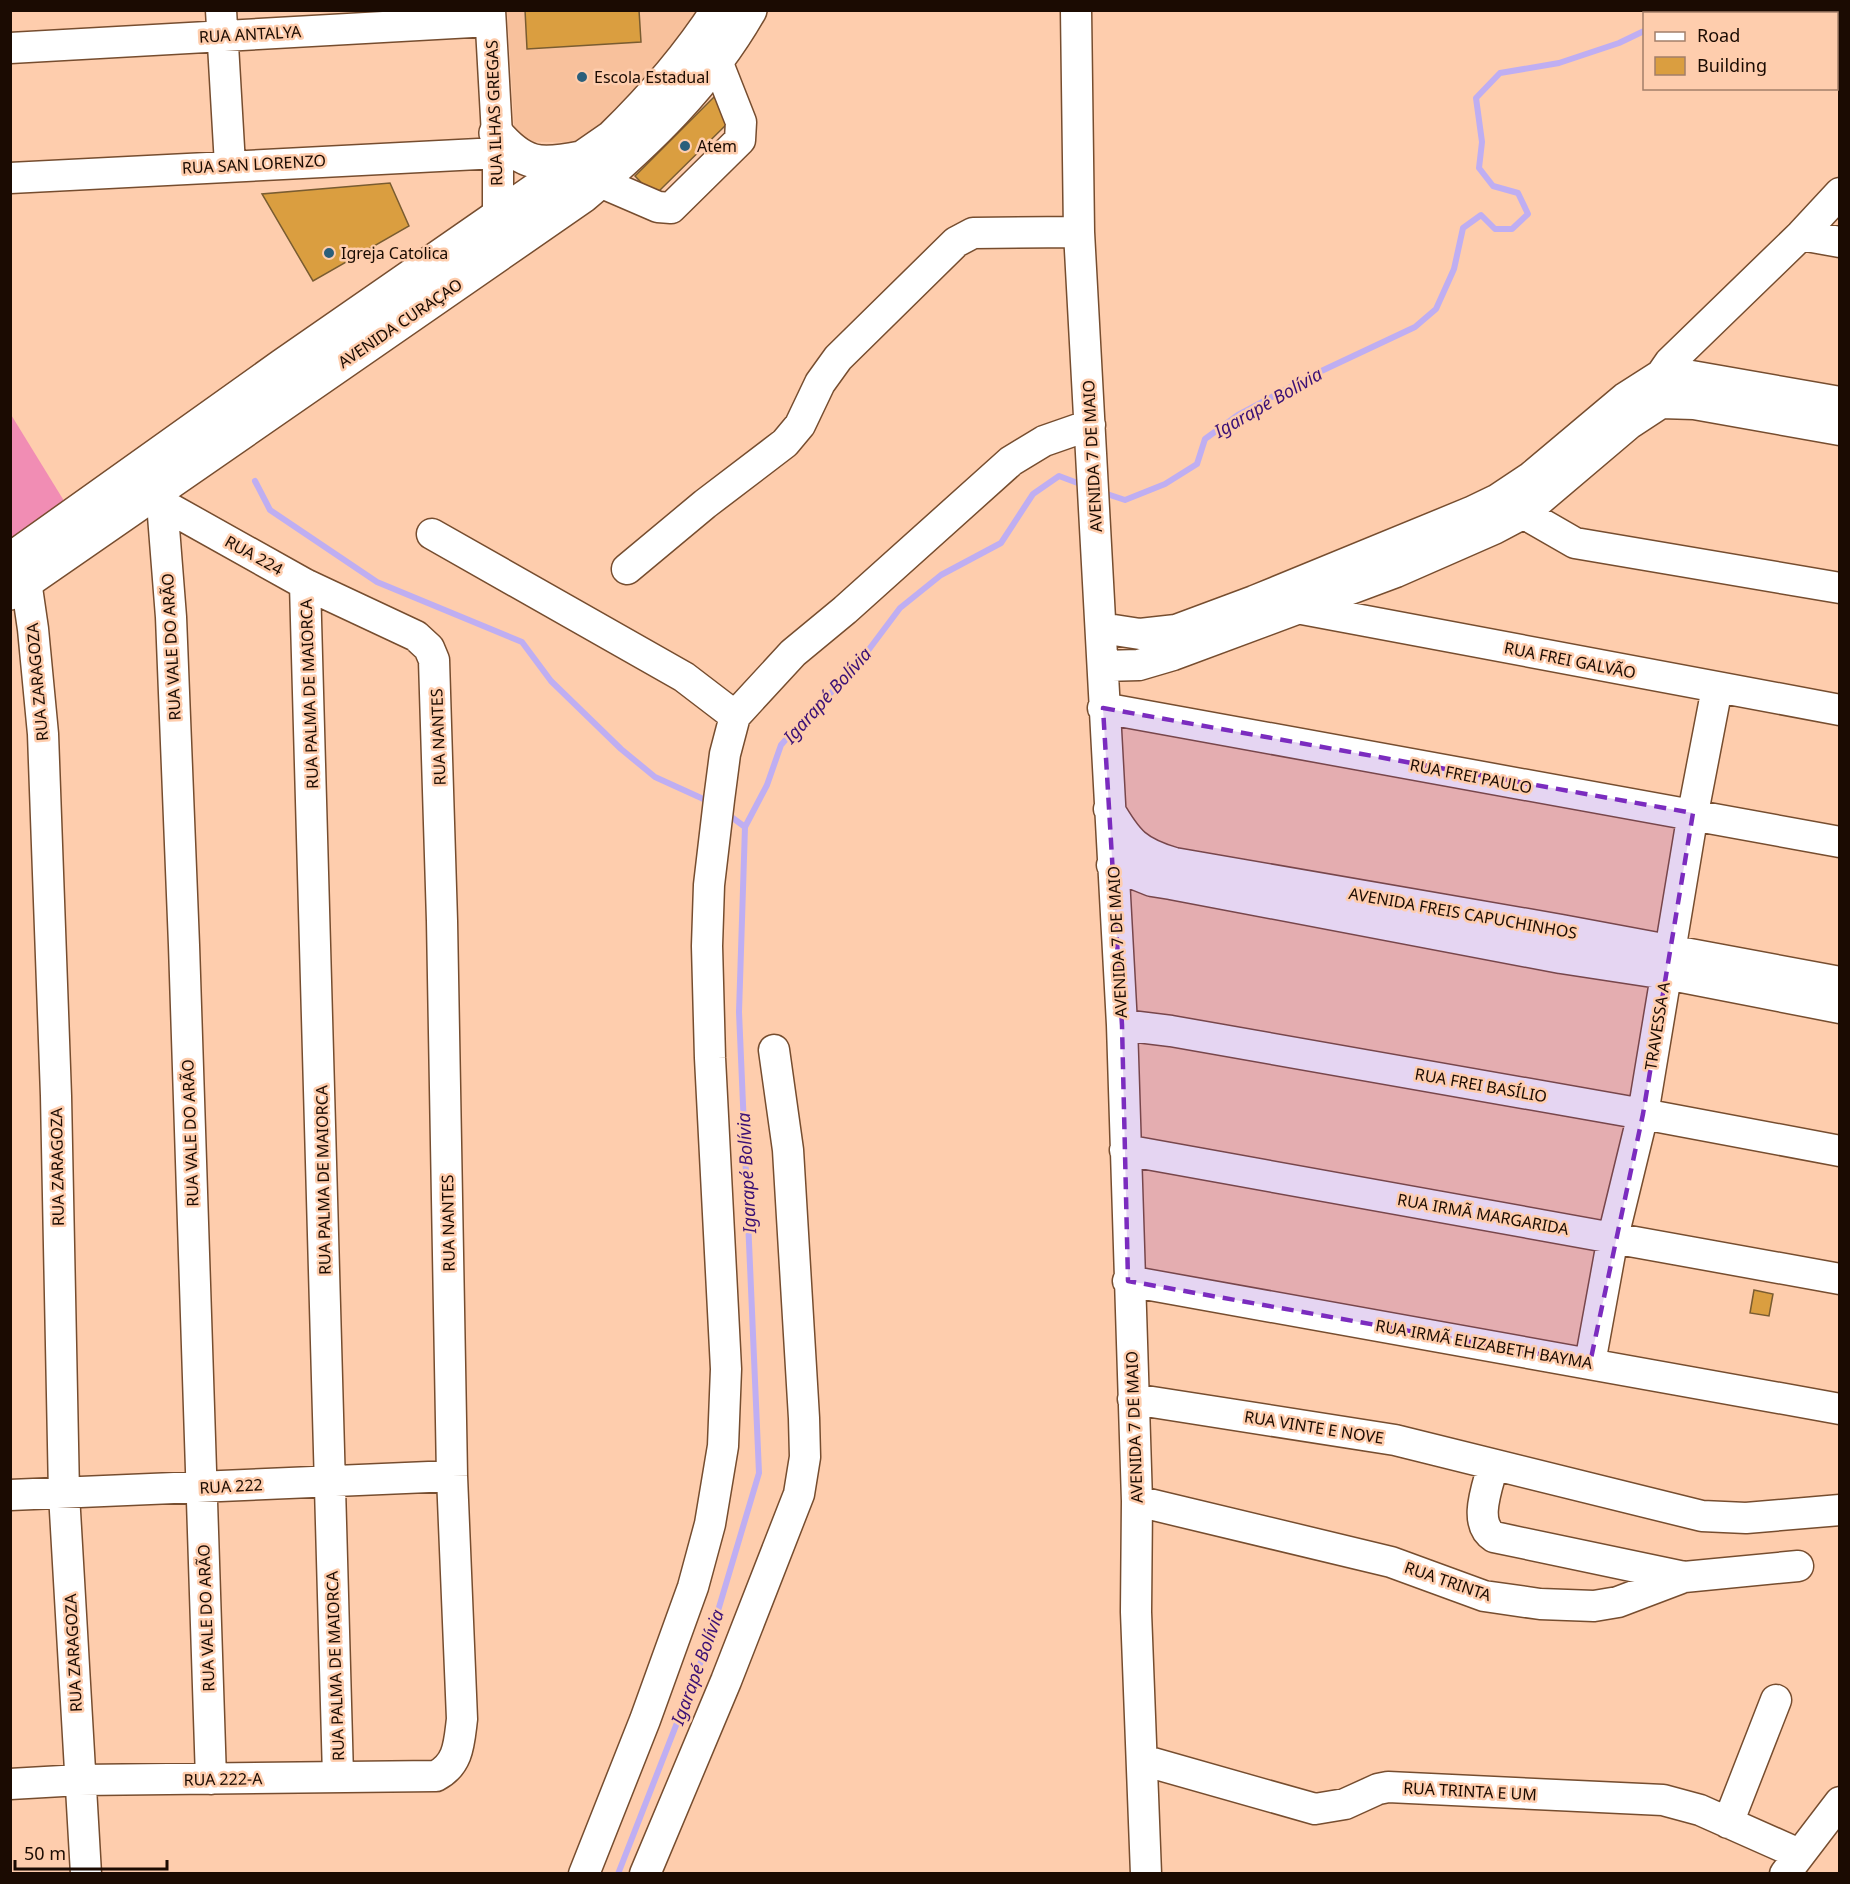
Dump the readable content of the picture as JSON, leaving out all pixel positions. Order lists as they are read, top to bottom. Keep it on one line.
{"streets":{"main road":["AVENIDA CURAÇAO"],"street":["RUA ANTALYA","RUA ILHAS GREGAS","RUA SAN LORENZO","AVENIDA 7 DE MAIO","RUA 224","RUA VALE DO ARÃO","RUA FREI GALVÃO","RUA ZARAGOZA","RUA PALMA DE MAIORCA","RUA NANTES","RUA FREI PAULO","AVENIDA FREIS CAPUCHINHOS","TRAVESSA A","RUA FREI BASÍLIO","RUA IRMÃ MARGARIDA","RUA IRMÃ ELIZABETH BAYMA","RUA VINTE E NOVE","RUA 222","RUA TRINTA","RUA 222-A","RUA TRINTA E UM"]},"crossings":[["RUA ANTALYA","RUA ILHAS GREGAS"],["RUA ILHAS GREGAS","RUA SAN LORENZO"],["RUA ILHAS GREGAS","AVENIDA CURAÇAO"],["AVENIDA CURAÇAO","RUA 224"],["AVENIDA CURAÇAO","RUA VALE DO ARÃO"],["AVENIDA CURAÇAO","RUA ZARAGOZA"],["AVENIDA 7 DE MAIO","RUA FREI PAULO"],["AVENIDA 7 DE MAIO","AVENIDA FREIS CAPUCHINHOS"],["AVENIDA 7 DE MAIO","RUA FREI BASÍLIO"],["AVENIDA 7 DE MAIO","RUA IRMÃ MARGARIDA"],["AVENIDA 7 DE MAIO","RUA IRMÃ ELIZABETH BAYMA"],["AVENIDA 7 DE MAIO","RUA VINTE E NOVE"],["AVENIDA 7 DE MAIO","RUA TRINTA"],["AVENIDA 7 DE MAIO","RUA TRINTA E UM"],["RUA 224","RUA VALE DO ARÃO"],["RUA 224","RUA PALMA DE MAIORCA"],["RUA 224","RUA NANTES"],["RUA VALE DO ARÃO","RUA 222"],["RUA VALE DO ARÃO","RUA 222-A"],["RUA FREI GALVÃO","TRAVESSA A"],["RUA ZARAGOZA","RUA 222"],["RUA ZARAGOZA","RUA 222-A"],["RUA PALMA DE MAIORCA","RUA 222"],["RUA PALMA DE MAIORCA","RUA 222-A"],["RUA NANTES","RUA 222"],["RUA NANTES","RUA 222-A"],["RUA FREI PAULO","TRAVESSA A"],["AVENIDA FREIS CAPUCHINHOS","TRAVESSA A"],["TRAVESSA A","RUA FREI BASÍLIO"],["TRAVESSA A","RUA IRMÃ MARGARIDA"],["TRAVESSA A","RUA IRMÃ ELIZABETH BAYMA"]],"water":["Igarapé Bolívia"],"places":["Escola Estadual","Atem","Igreja Catolica"],"legend":["Road","Building"],"scale_bar":"50 m"}
